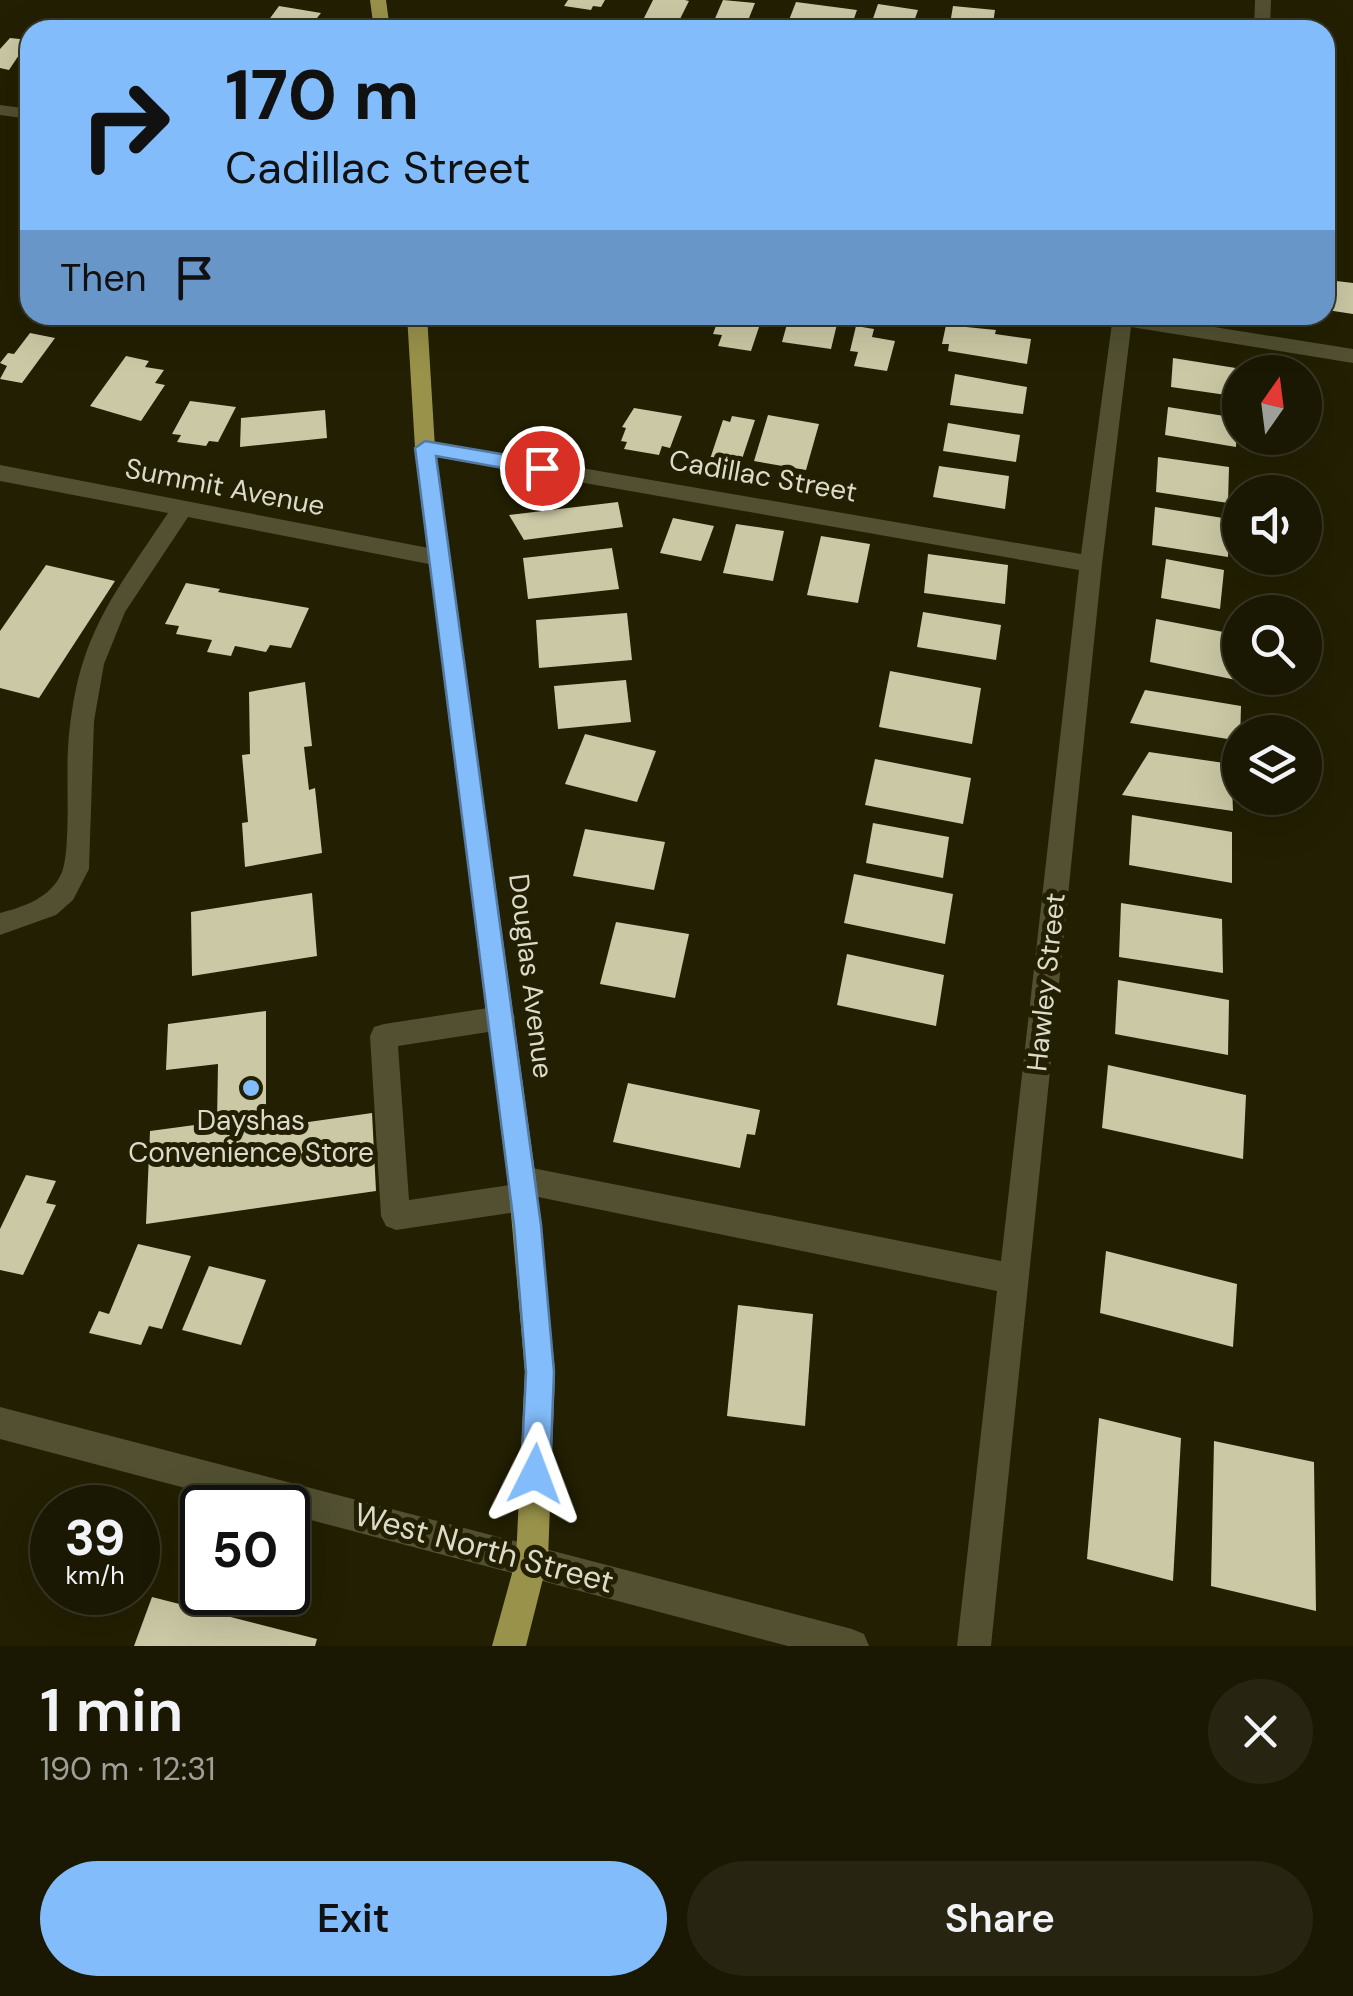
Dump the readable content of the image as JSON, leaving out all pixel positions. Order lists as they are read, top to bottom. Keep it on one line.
{"streets":{"main road":["Douglas Avenue"],"street":["Cadillac Street","Summit Avenue","Hawley Street","West North Street"]},"crossings":[["Cadillac Street","Douglas Avenue"],["Cadillac Street","Hawley Street"],["Summit Avenue","Douglas Avenue"],["Douglas Avenue","West North Street"]],"places":["Dayshas Convenience Store"],"north":"top","page":{"turn":["170 m","Cadillac Street"],"then":"Then","speed":"39 km/h","limit":"50","heading":["1 min","190 m · 12:31"],"buttons":["Exit","Share"]}}
